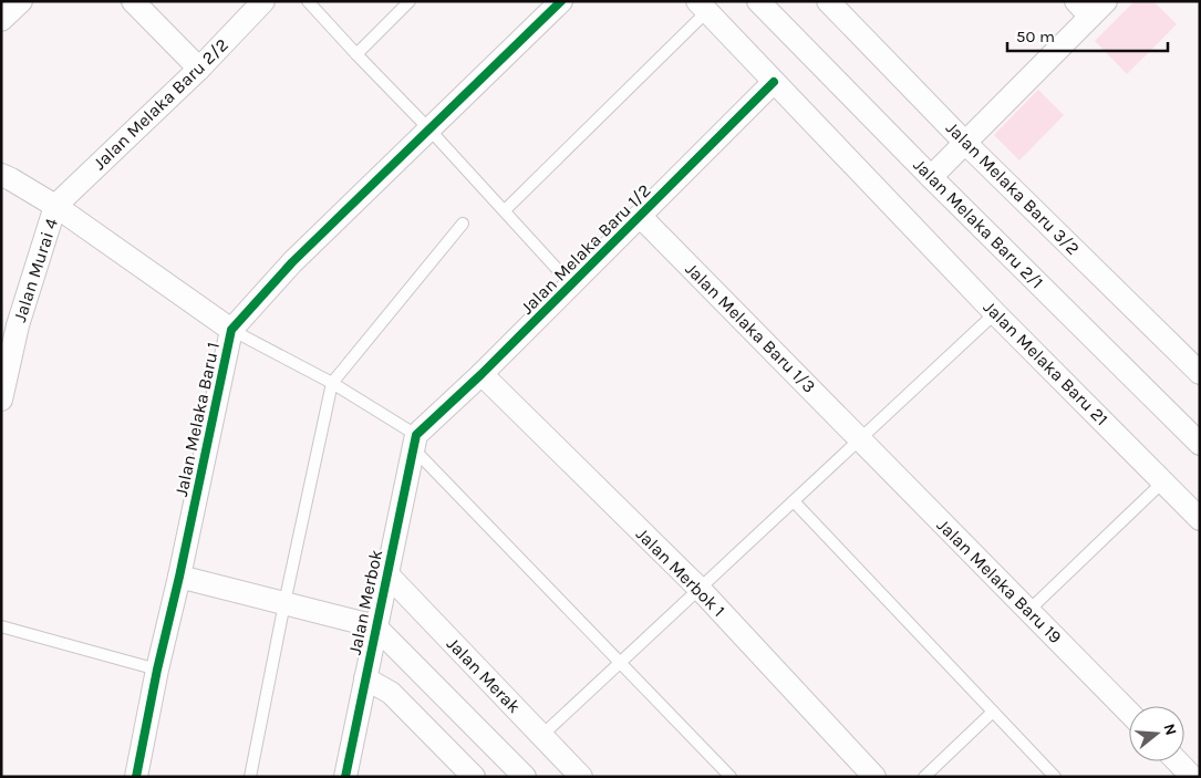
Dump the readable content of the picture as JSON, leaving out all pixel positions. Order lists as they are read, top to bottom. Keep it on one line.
{"streets":{"street":["Jalan Melaka Baru 2/2","Jalan Melaka Baru 3/2","Jalan Melaka Baru 2/1","Jalan Melaka Baru 1/2","Jalan Murai 4","Jalan Melaka Baru 1/3","Jalan Melaka Baru 21","Jalan Melaka Baru 1","Jalan Merbok 1","Jalan Melaka Baru 19","Jalan Merbok","Jalan Merak"]},"crossings":[["Jalan Melaka Baru 2/2","Jalan Murai 4"],["Jalan Melaka Baru 1/2","Jalan Melaka Baru 1/3"],["Jalan Melaka Baru 1/2","Jalan Melaka Baru 21"],["Jalan Melaka Baru 1/2","Jalan Merbok 1"],["Jalan Melaka Baru 1/2","Jalan Merbok"],["Jalan Melaka Baru 1/3","Jalan Melaka Baru 19"],["Jalan Merbok","Jalan Merak"]],"scale_bar":"50 m","north":"right"}
